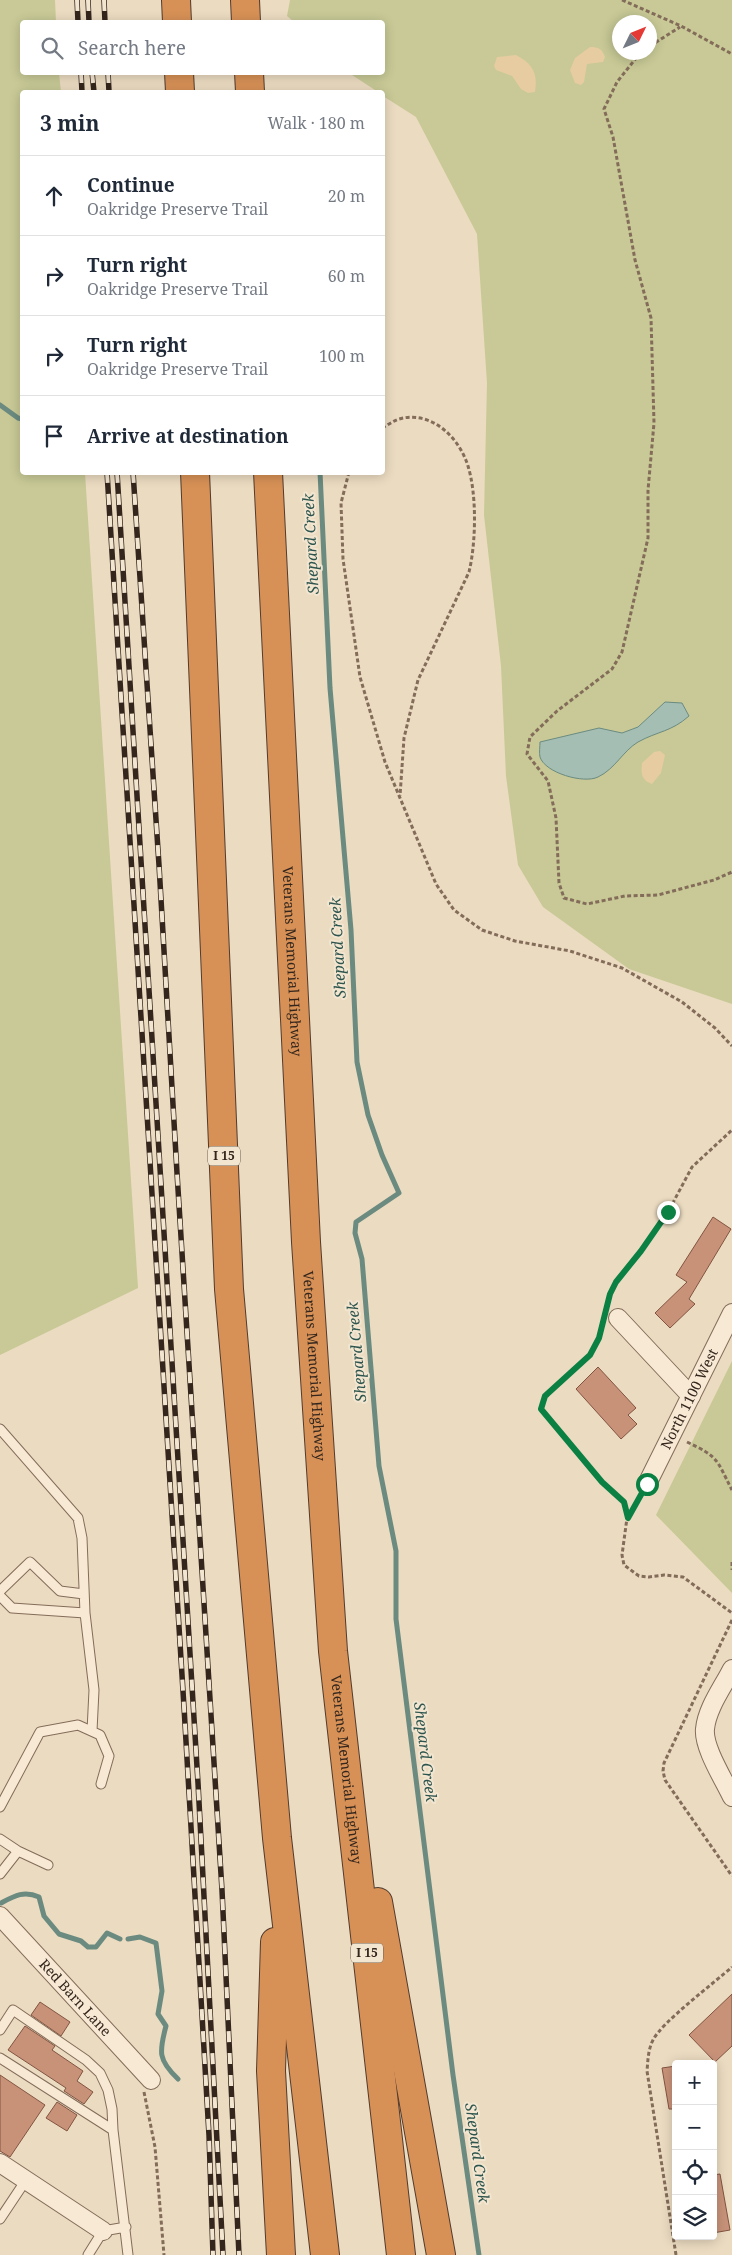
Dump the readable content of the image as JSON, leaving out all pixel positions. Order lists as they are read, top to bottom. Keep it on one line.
{"streets":{"highway":["Veterans Memorial Highway","I 15"],"street":["North 1100 West","Red Barn Lane"]},"water":["Shepard Creek"],"north":"top right","page":{"search":"Search here","heading":["3 min","Walk · 180 m"],"list":[["Continue","Oakridge Preserve Trail","20 m"],["Turn right","Oakridge Preserve Trail","60 m"],["Turn right","Oakridge Preserve Trail","100 m"],"Arrive at destination"],"map_buttons":["+","−"]}}
